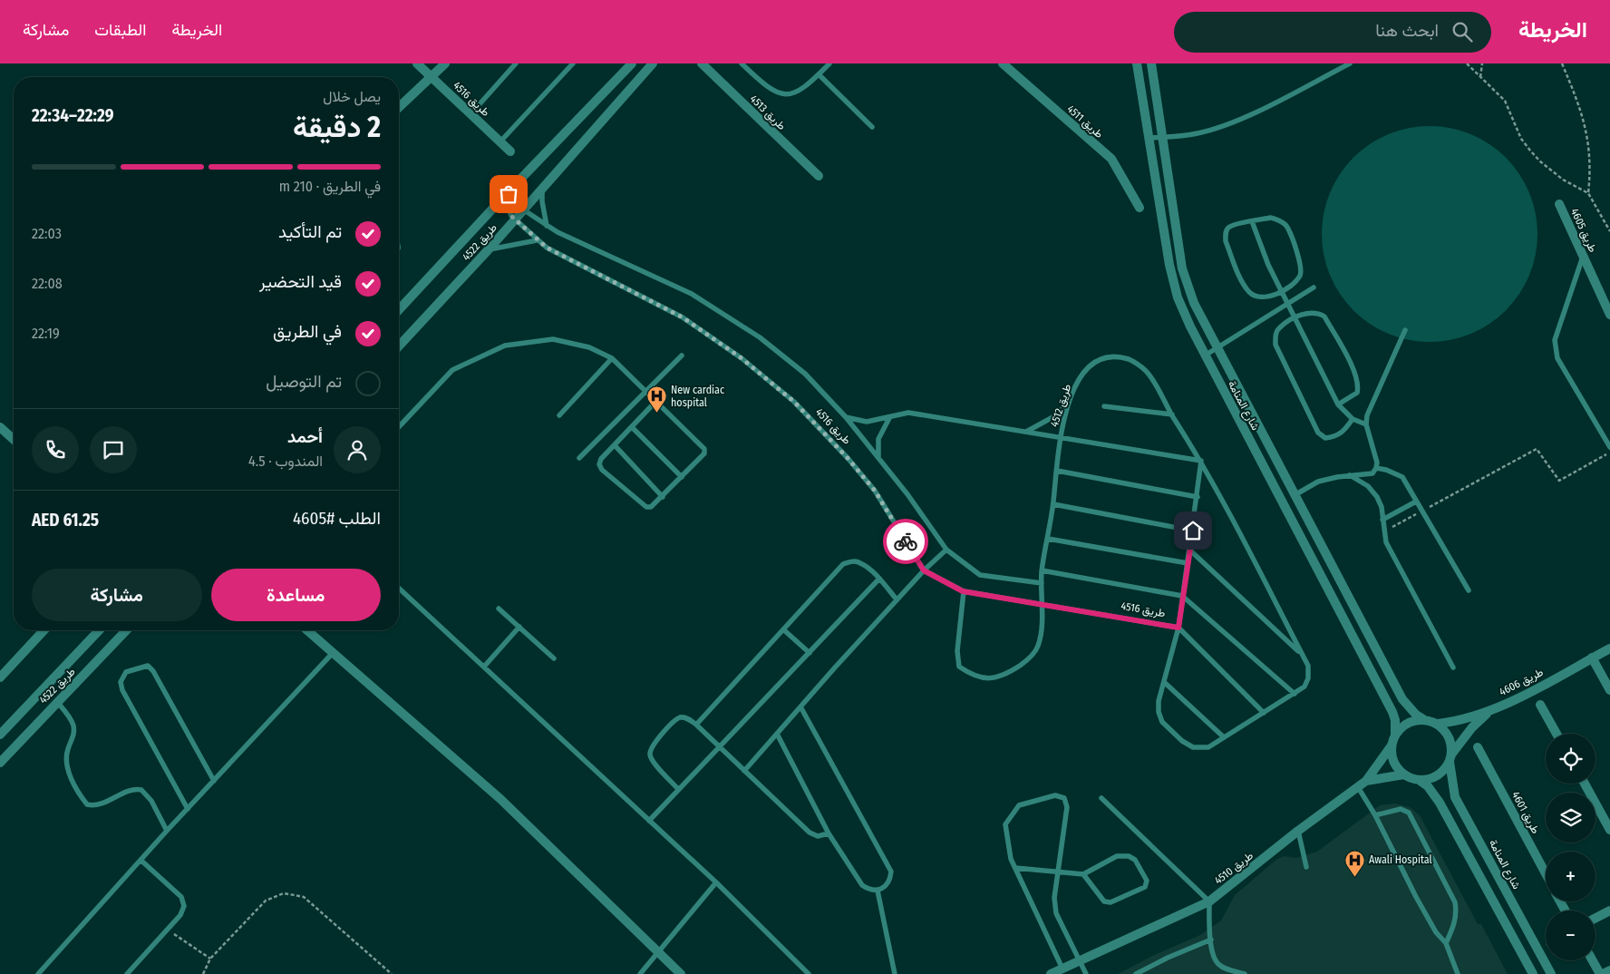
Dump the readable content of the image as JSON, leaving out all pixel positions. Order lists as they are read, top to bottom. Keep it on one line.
{"streets":{"street":["طريق 4516","طريق 4513","طريق 4511","طريق 4605","طريق 4522","شارع المنامة","طريق 4606","طريق 4601","طريق 4510"],"lane":["طريق 4512"]},"crossings":[["طريق 4516","طريق 4522"],["طريق 4516","طريق 4512"],["شارع المنامة","طريق 4606"],["شارع المنامة","طريق 4510"],["طريق 4606","طريق 4510"]],"places":{"hospital":["New cardiac hospital","Awali Hospital"]},"page":{"header":"الخريطة","search":"ابحث هنا","nav":["الخريطة","الطبقات","مشاركة"],"heading":["2 دقيقة","يصل خلال","22:29–22:34"],"panel":["أحمد","المندوب · 4.5","الطلب #4605","AED 61.25"],"bar":"في الطريق · 210 m","list":[["تم التأكيد","22:03"],["قيد التحضير","22:08"],["في الطريق","22:19"],"تم التوصيل"],"buttons":["مساعدة","مشاركة"],"map_buttons":["+","−"]}}
